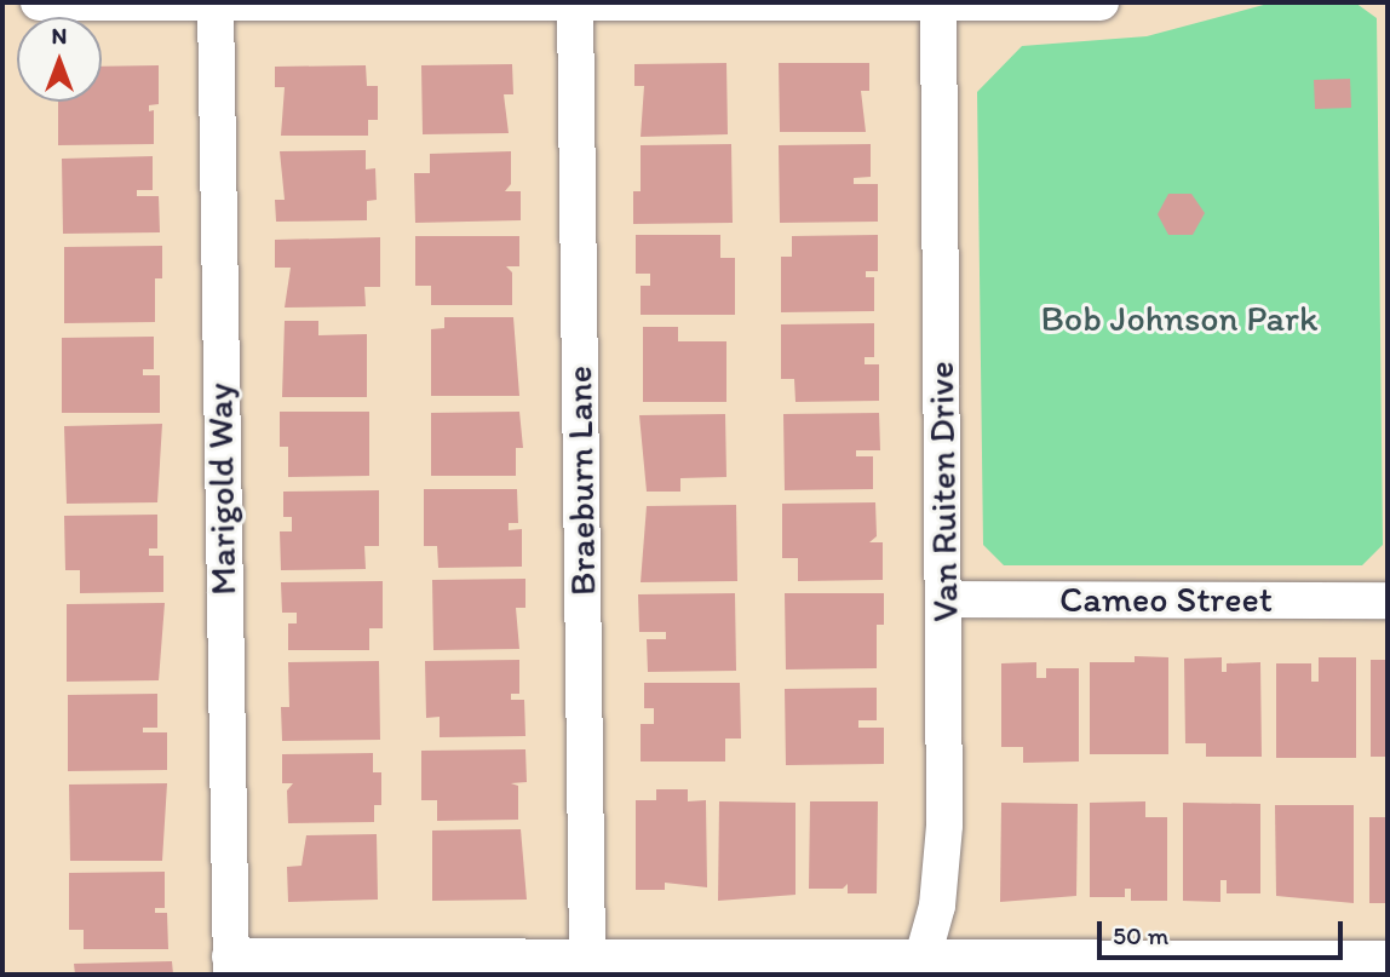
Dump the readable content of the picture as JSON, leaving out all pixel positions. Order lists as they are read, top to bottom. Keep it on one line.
{"streets":{"street":["Braeburn Lane","Marigold Way","Van Ruiten Drive","Cameo Street"]},"crossings":[["Van Ruiten Drive","Cameo Street"]],"parks":["Bob Johnson Park"],"scale_bar":"50 m","north":"top"}
